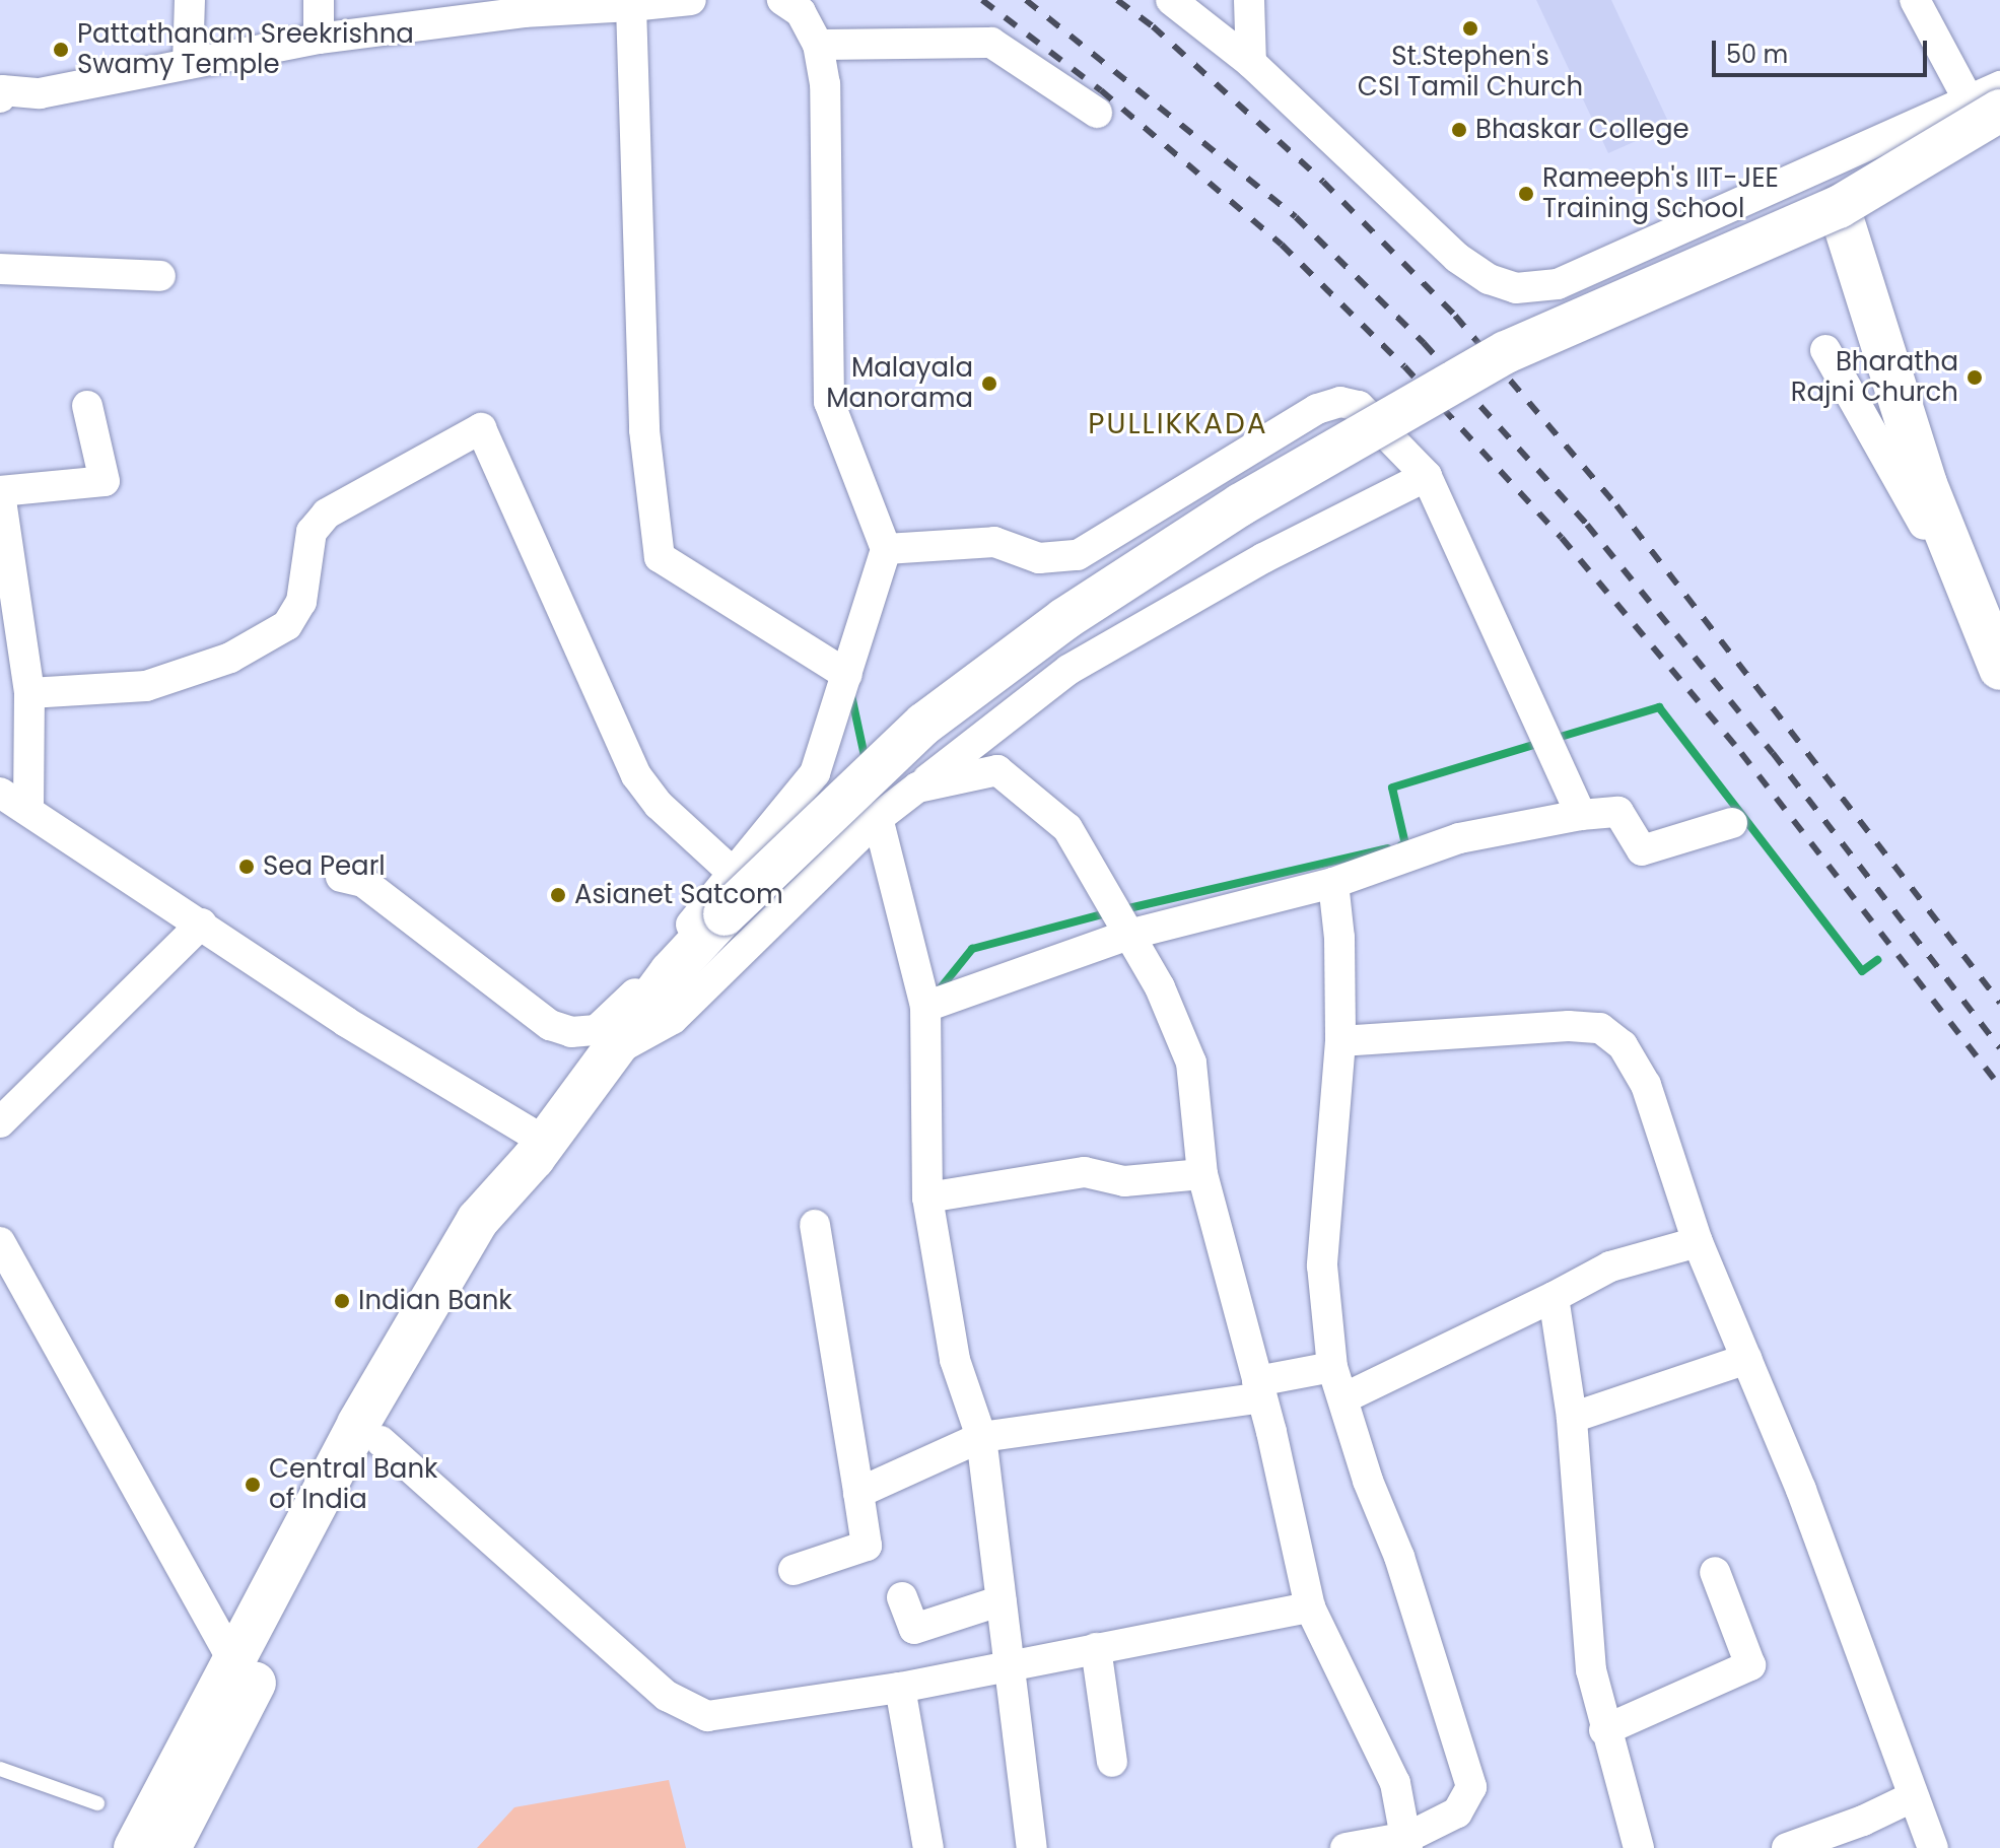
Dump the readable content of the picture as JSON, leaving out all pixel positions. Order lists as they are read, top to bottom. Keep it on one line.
{"districts":["PULLIKKADA"],"places":["St.Stephen's CSI Tamil Church","Pattathanam Sreekrishna Swamy Temple","Bhaskar College","Rameeph's IIT-JEE Training School","Bharatha Rajni Church","Malayala Manorama","Sea Pearl","Asianet Satcom","Indian Bank","Central Bank of India"],"scale_bar":"50 m"}
